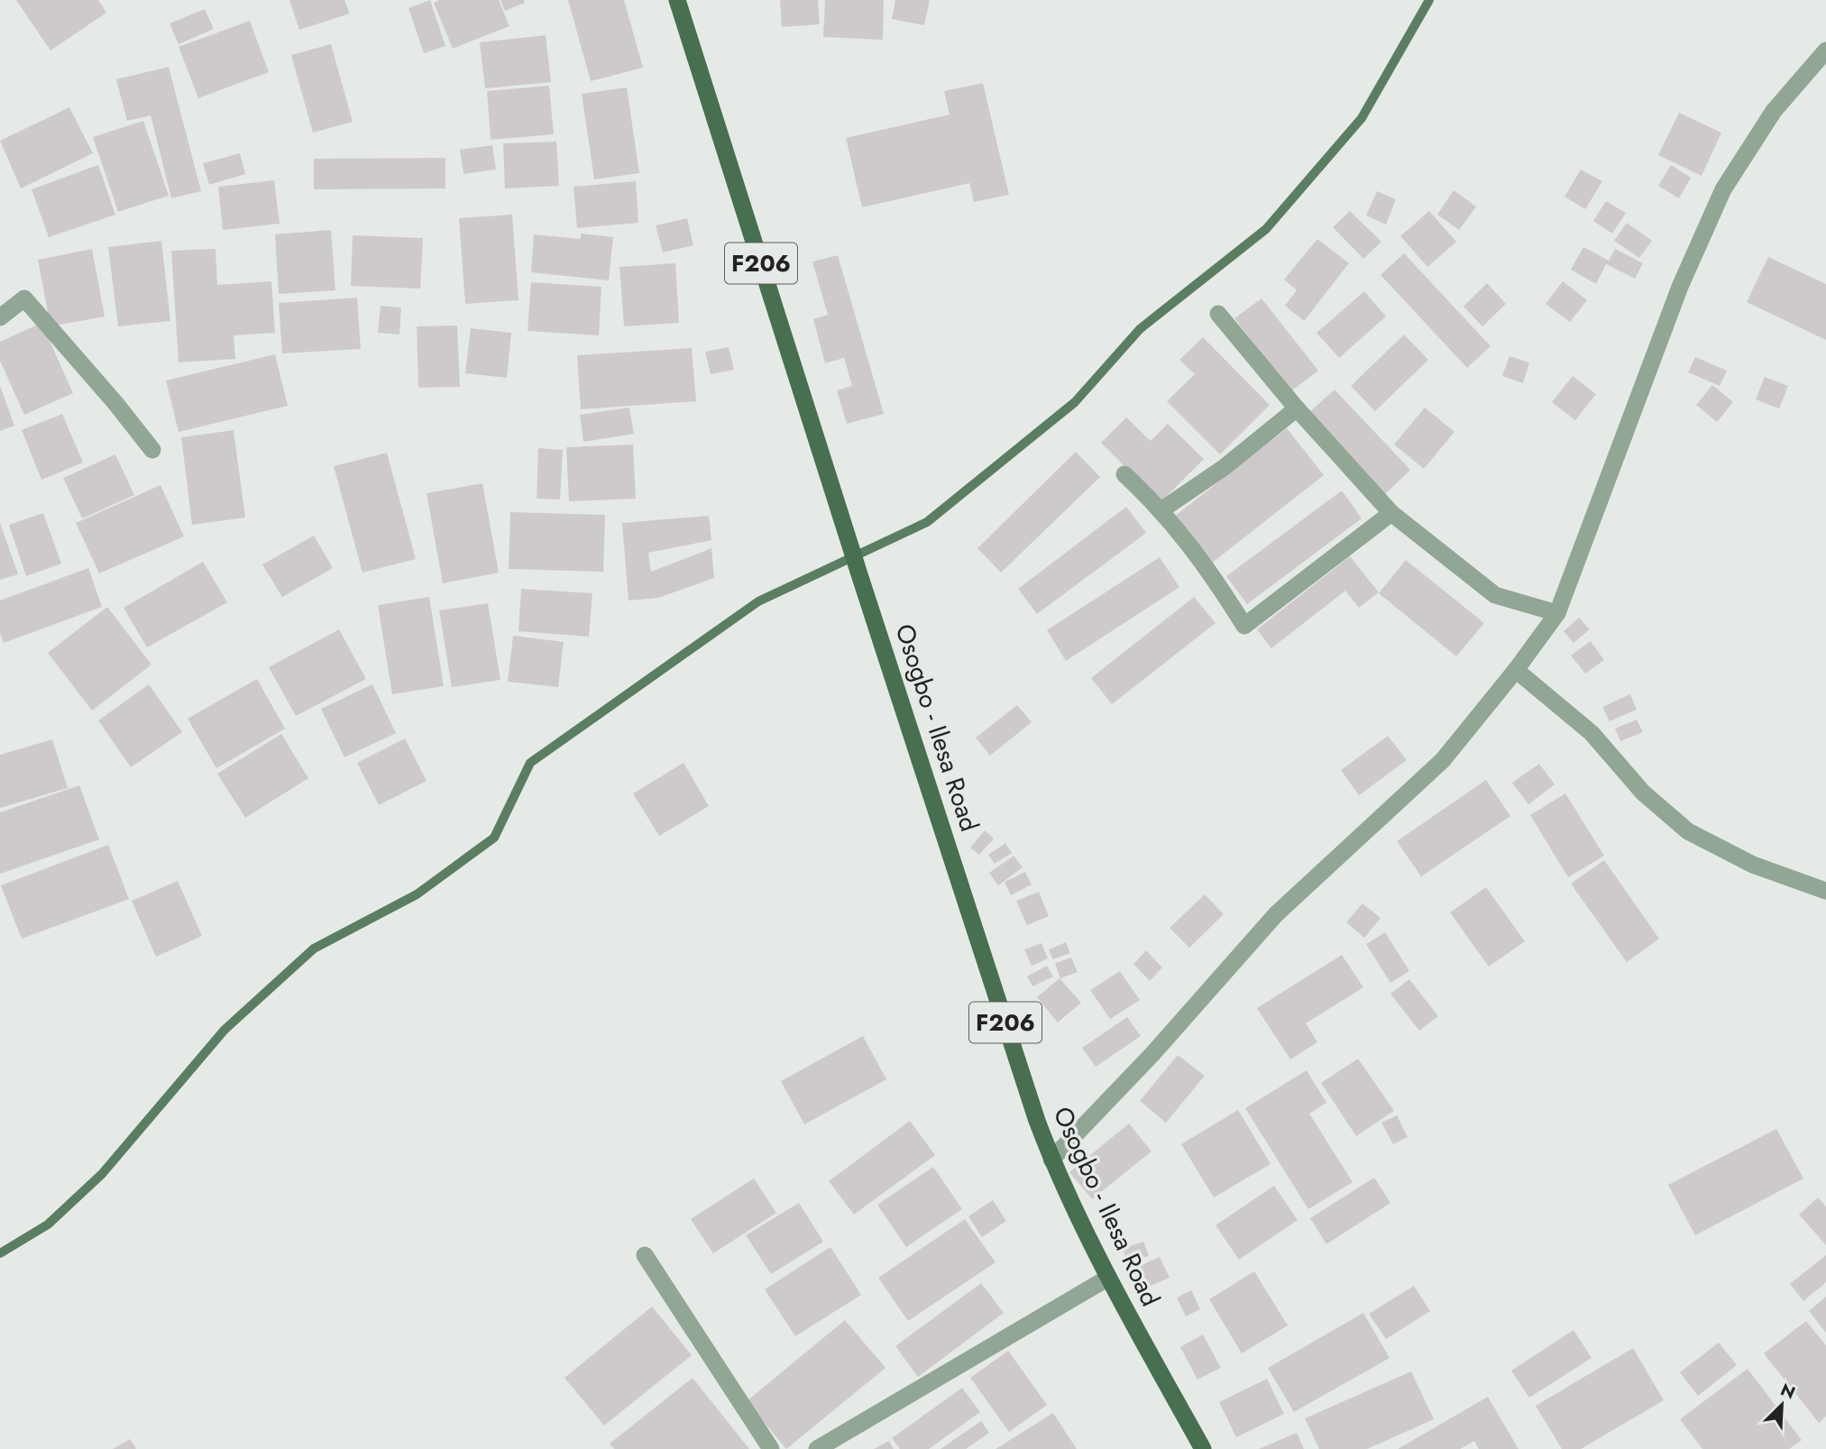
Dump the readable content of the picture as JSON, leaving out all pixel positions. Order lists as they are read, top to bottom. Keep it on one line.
{"streets":{"main road":["F206","Osogbo - Ilesa Road"]},"north":"top right"}
